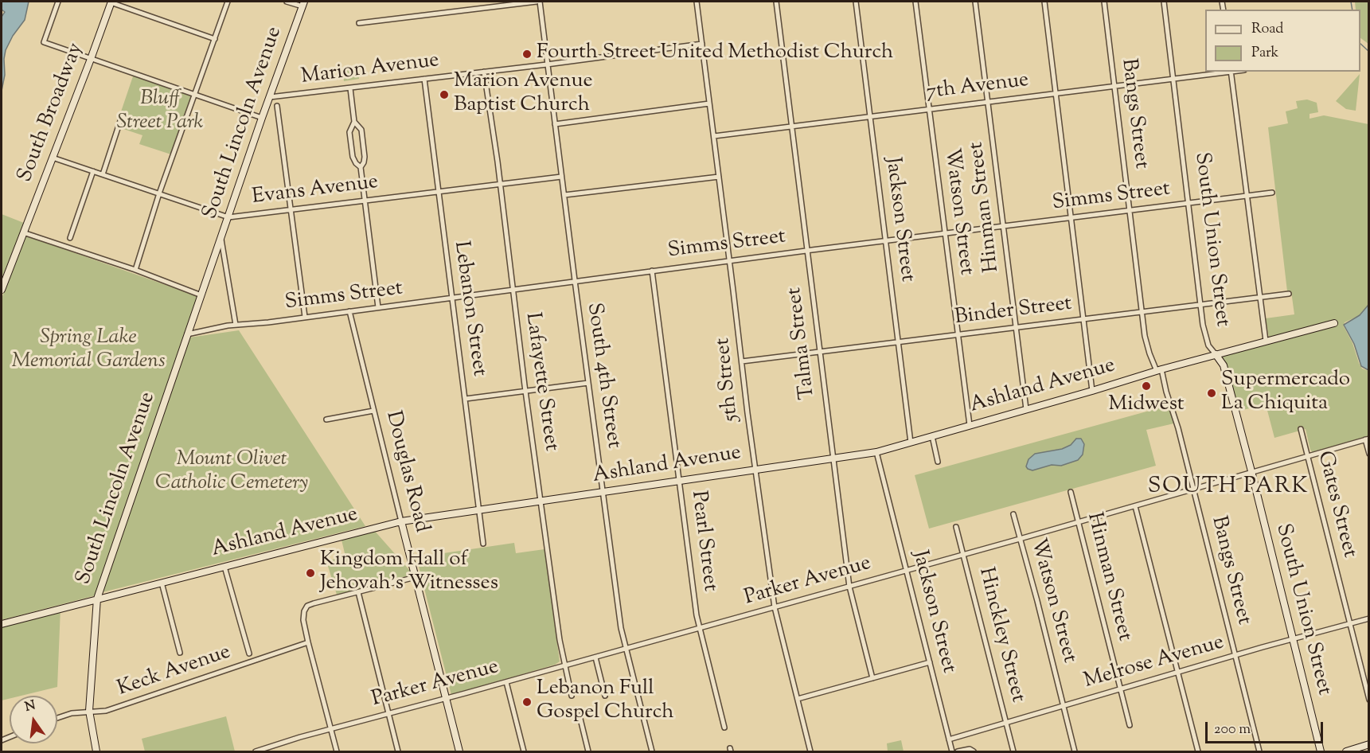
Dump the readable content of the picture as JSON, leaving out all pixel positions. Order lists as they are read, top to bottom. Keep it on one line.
{"streets":{"street":["Marion Avenue","7th Avenue","South Broadway","Bangs Street","South Lincoln Avenue","Evans Avenue","Simms Street","Hinman Street","Watson Street","Jackson Street","South Union Street","Lebanon Street","Binder Street","Talma Street","South 4th Street","5th Street","Lafayette Street","Ashland Avenue","Douglas Road","Gates Street","Pearl Street","Parker Avenue","Hinckley Street","Melrose Avenue","Keck Avenue"]},"crossings":[["Marion Avenue","South Lincoln Avenue"],["Marion Avenue","Lebanon Street"],["Marion Avenue","South 4th Street"],["Marion Avenue","5th Street"],["Marion Avenue","Lafayette Street"],["7th Avenue","Bangs Street"],["7th Avenue","Hinman Street"],["7th Avenue","Watson Street"],["7th Avenue","Jackson Street"],["7th Avenue","South Union Street"],["7th Avenue","Talma Street"],["7th Avenue","5th Street"],["South Broadway","Evans Avenue"],["Bangs Street","Simms Street"],["Bangs Street","Binder Street"],["Bangs Street","Ashland Avenue"],["Bangs Street","Parker Avenue"],["Bangs Street","Melrose Avenue"],["South Lincoln Avenue","Evans Avenue"],["South Lincoln Avenue","Simms Street"],["South Lincoln Avenue","Ashland Avenue"],["South Lincoln Avenue","Keck Avenue"],["Evans Avenue","Lebanon Street"],["Evans Avenue","South 4th Street"],["Evans Avenue","Lafayette Street"],["Simms Street","Hinman Street"],["Simms Street","Watson Street"],["Simms Street","Jackson Street"],["Simms Street","South Union Street"],["Simms Street","Lebanon Street"],["Simms Street","Talma Street"],["Simms Street","South 4th Street"],["Simms Street","5th Street"],["Simms Street","Lafayette Street"],["Simms Street","Douglas Road"],["Simms Street","Pearl Street"],["Hinman Street","Binder Street"],["Hinman Street","Ashland Avenue"],["Hinman Street","Parker Avenue"],["Hinman Street","Melrose Avenue"],["Watson Street","Binder Street"],["Watson Street","Ashland Avenue"],["Watson Street","Parker Avenue"],["Watson Street","Melrose Avenue"],["Jackson Street","Binder Street"],["Jackson Street","Ashland Avenue"],["Jackson Street","Parker Avenue"],["Jackson Street","Melrose Avenue"],["South Union Street","Binder Street"],["South Union Street","Ashland Avenue"],["South Union Street","Parker Avenue"],["South Union Street","Melrose Avenue"],["Lebanon Street","Ashland Avenue"],["Binder Street","Talma Street"],["Binder Street","5th Street"],["Talma Street","Ashland Avenue"],["Talma Street","Parker Avenue"],["South 4th Street","Ashland Avenue"],["South 4th Street","Parker Avenue"],["5th Street","Ashland Avenue"],["5th Street","Parker Avenue"],["Lafayette Street","Ashland Avenue"],["Lafayette Street","Parker Avenue"],["Ashland Avenue","Douglas Road"],["Ashland Avenue","Pearl Street"],["Douglas Road","Parker Avenue"],["Gates Street","Parker Avenue"],["Gates Street","Melrose Avenue"],["Pearl Street","Parker Avenue"],["Parker Avenue","Hinckley Street"],["Hinckley Street","Melrose Avenue"]],"districts":["SOUTH PARK"],"parks":["Bluff Street Park","Spring Lake Memorial Gardens","Mount Olivet Catholic Cemetery"],"places":["Fourth Street United Methodist Church","Marion Avenue Baptist Church","Midwest","Supermercado La Chiquita","Kingdom Hall of Jehovah's Witnesses","Lebanon Full Gospel Church"],"legend":["Road","Park"],"scale_bar":"200 m","north":"top"}
